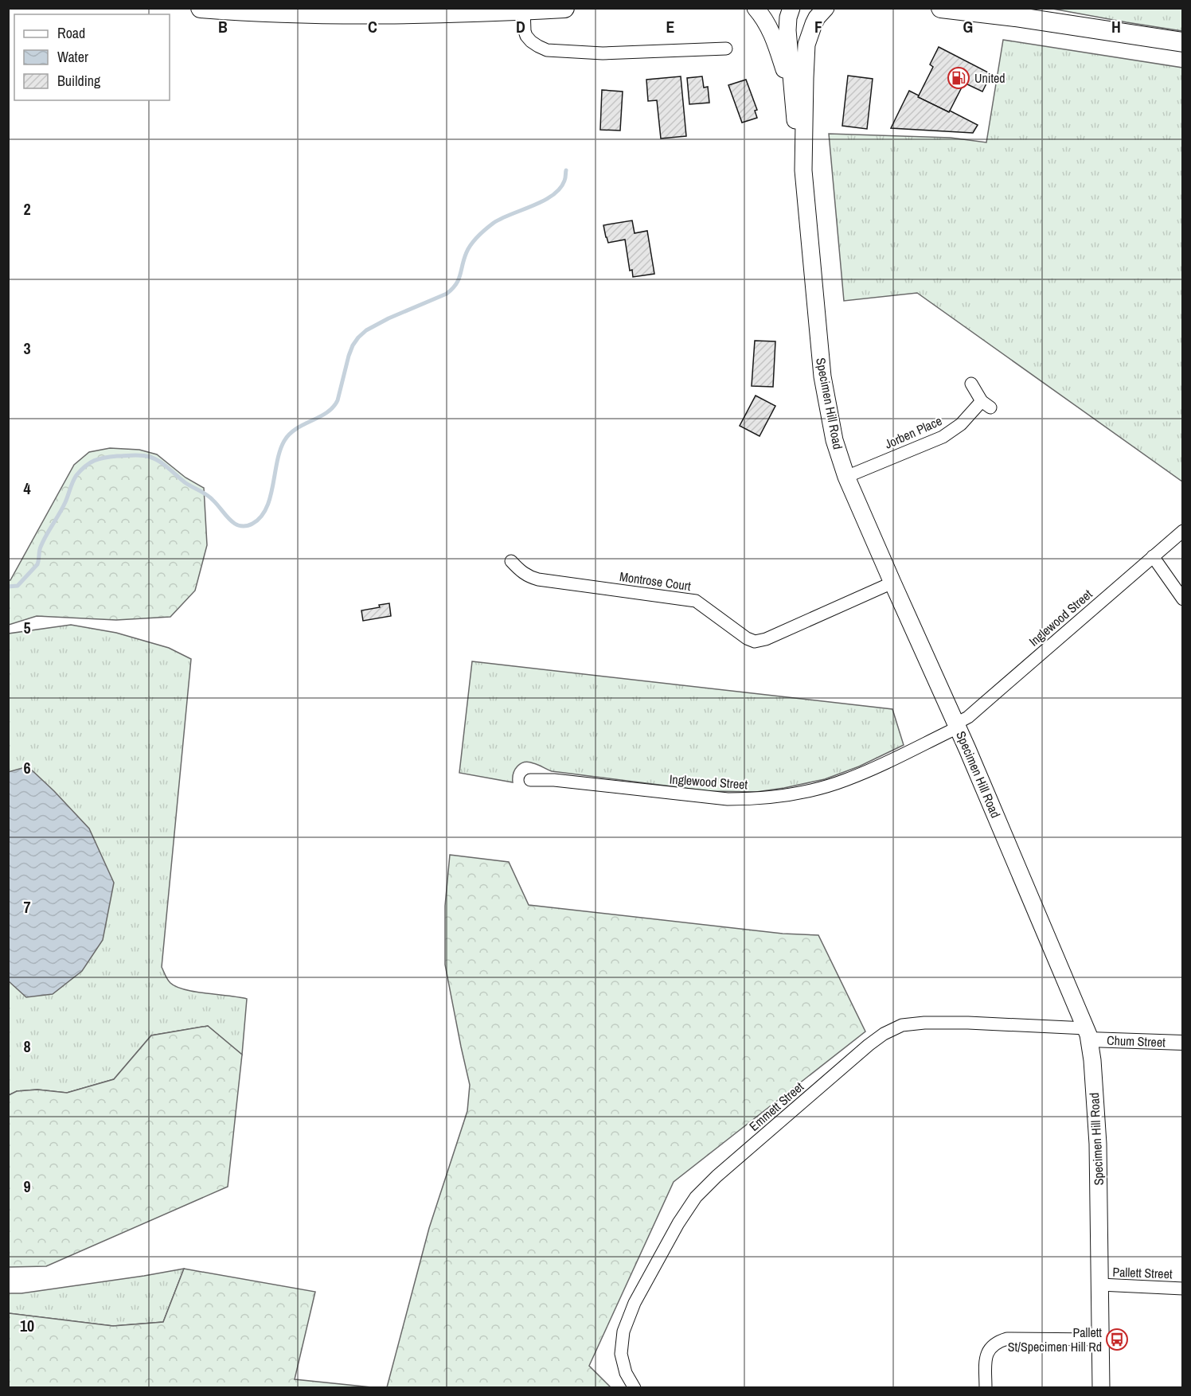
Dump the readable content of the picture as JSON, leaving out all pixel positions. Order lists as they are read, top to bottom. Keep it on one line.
{"streets":{"main road":["Specimen Hill Road"],"street":["Jorben Place","Montrose Court","Inglewood Street","Chum Street","Emmett Street","Pallett Street"]},"crossings":[["Specimen Hill Road","Jorben Place"],["Specimen Hill Road","Montrose Court"],["Specimen Hill Road","Inglewood Street"],["Specimen Hill Road","Chum Street"],["Specimen Hill Road","Emmett Street"],["Specimen Hill Road","Pallett Street"],["Chum Street","Emmett Street"]],"places":{"fuel station":["United"],"bus stop":["Pallett St/Specimen Hill Rd"]},"legend":["Road","Water","Building"],"grid":{"columns":["B","C","D","E","F","G","H"],"rows":["2","3","4","5","6","7","8","9","10"]}}
